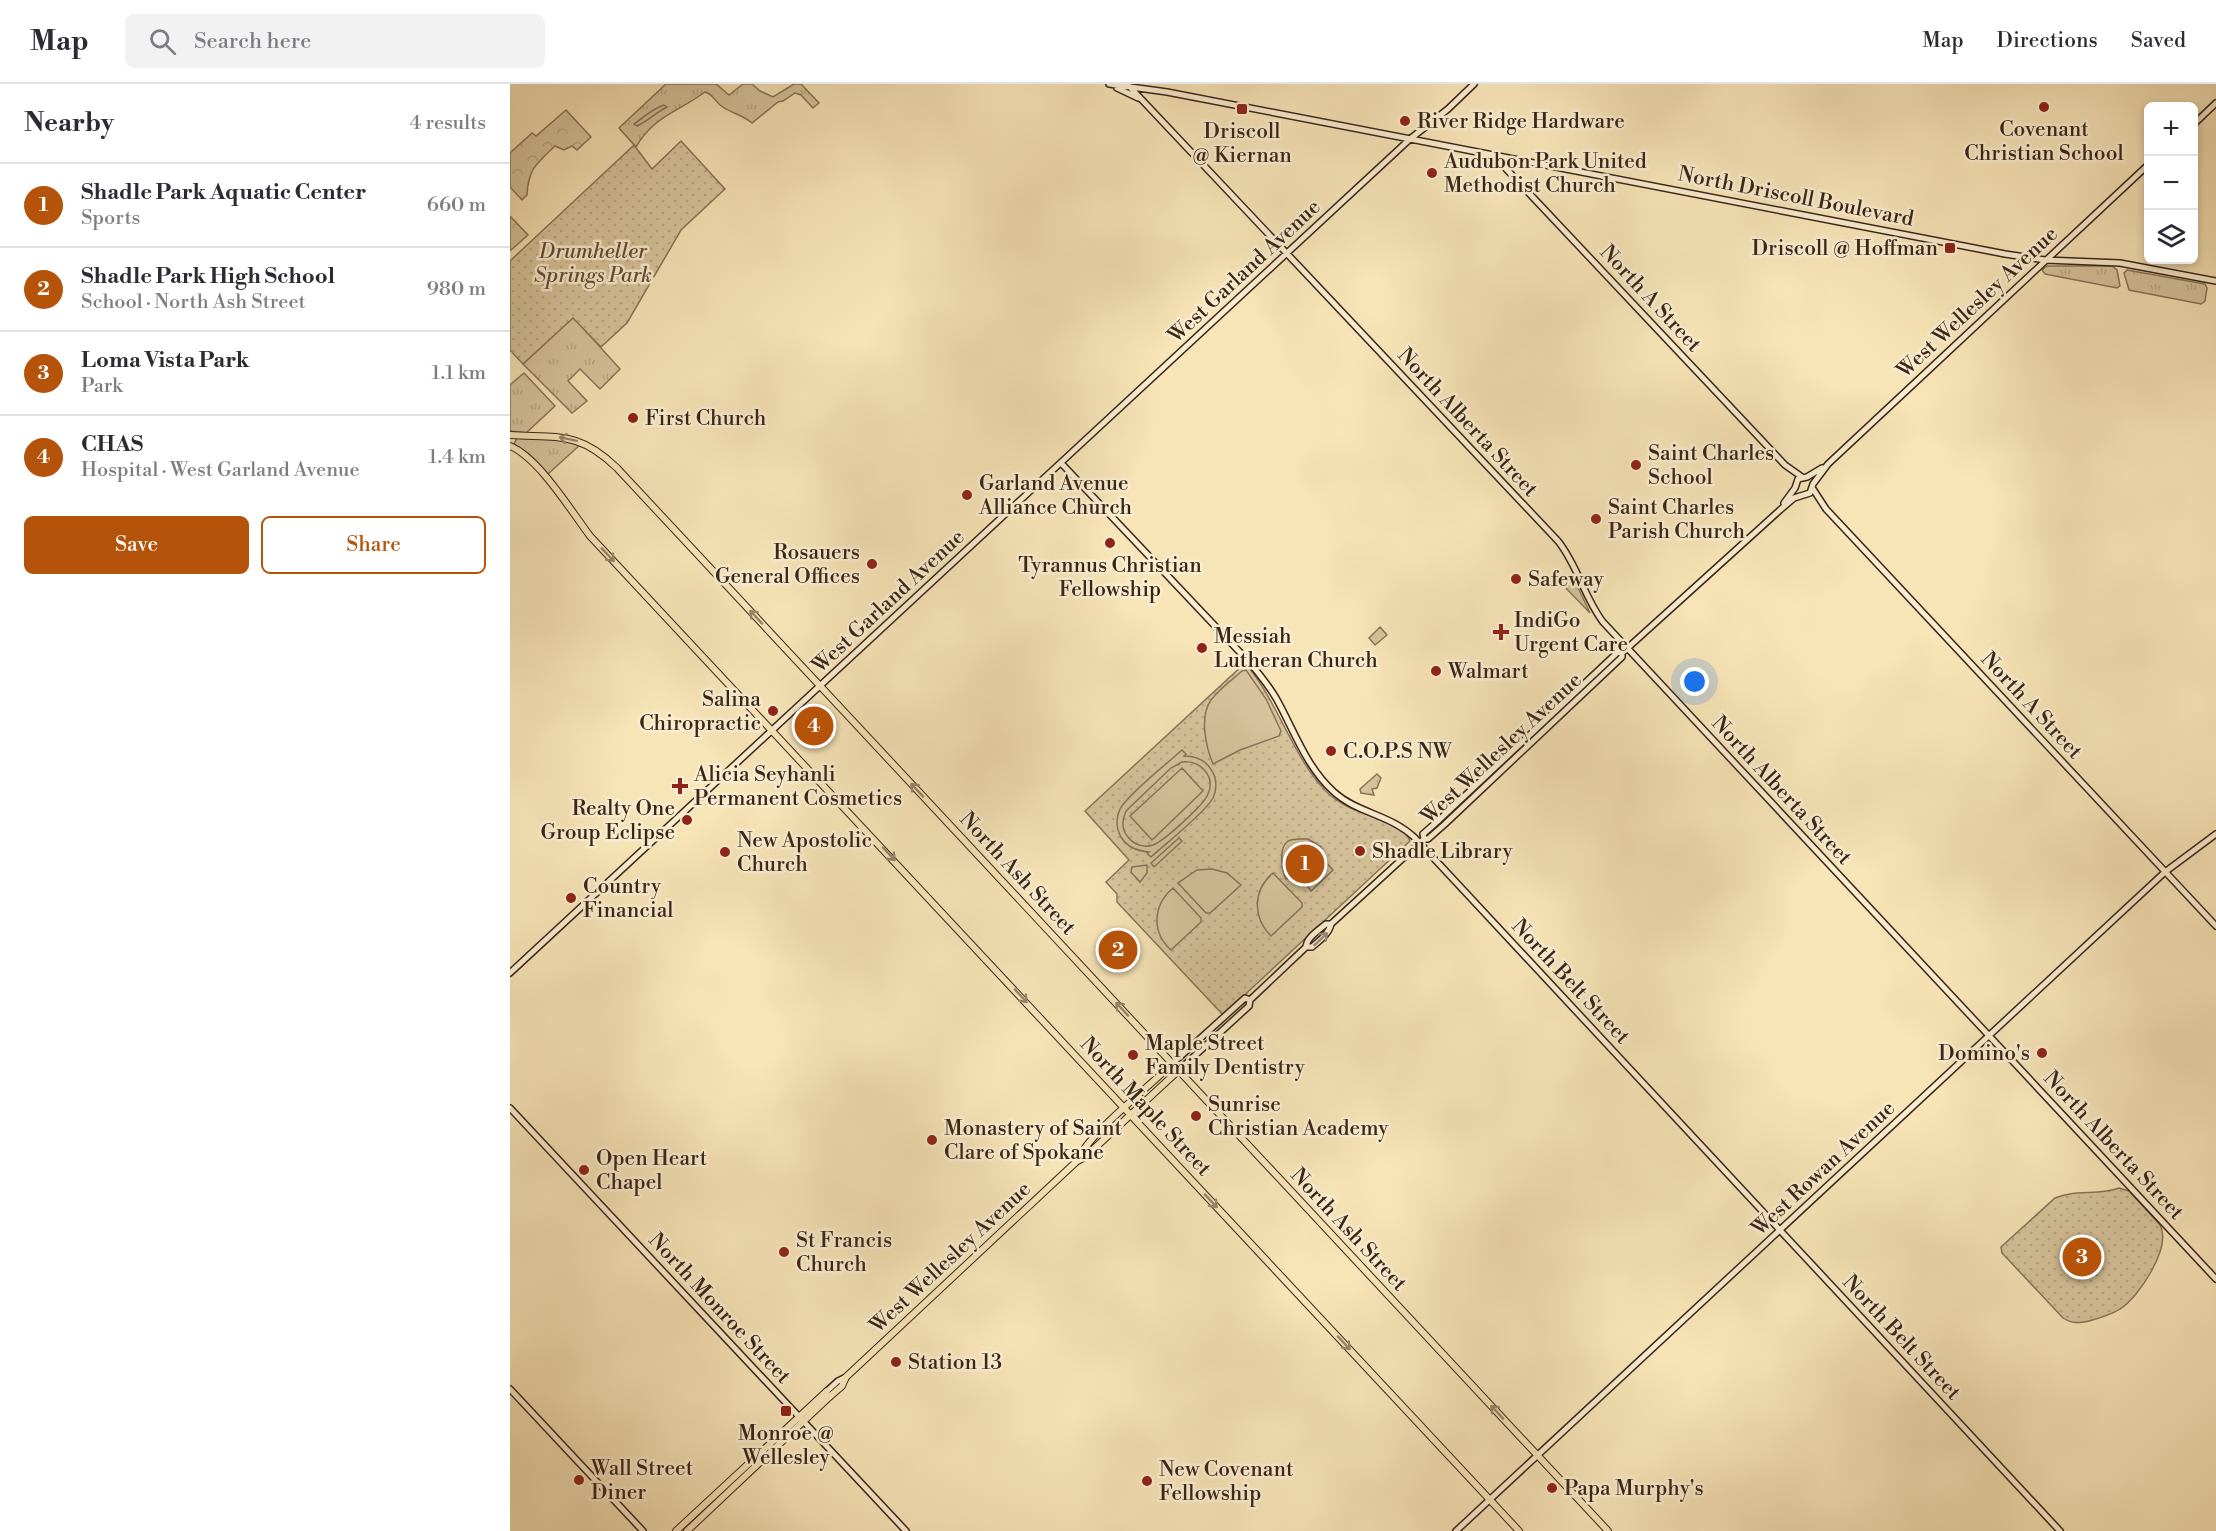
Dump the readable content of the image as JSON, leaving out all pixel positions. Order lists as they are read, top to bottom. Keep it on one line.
{"streets":{"main road":["North Driscoll Boulevard","West Garland Avenue","North A Street","West Wellesley Avenue","North Alberta Street","North Ash Street","North Belt Street","North Maple Street","West Rowan Avenue","North Monroe Street"]},"crossings":[["North Driscoll Boulevard","West Garland Avenue"],["North Driscoll Boulevard","North A Street"],["North Driscoll Boulevard","West Wellesley Avenue"],["North Driscoll Boulevard","North Alberta Street"],["West Garland Avenue","North Alberta Street"],["West Garland Avenue","North Ash Street"],["West Garland Avenue","North Belt Street"],["West Garland Avenue","North Maple Street"],["North A Street","West Wellesley Avenue"],["North A Street","West Rowan Avenue"],["West Wellesley Avenue","North Alberta Street"],["West Wellesley Avenue","North Ash Street"],["West Wellesley Avenue","North Belt Street"],["West Wellesley Avenue","North Maple Street"],["West Wellesley Avenue","North Monroe Street"],["North Alberta Street","West Rowan Avenue"],["North Ash Street","West Rowan Avenue"],["North Belt Street","West Rowan Avenue"],["North Maple Street","West Rowan Avenue"]],"one_way":["North Ash Street","North Maple Street"],"parks":["Drumheller Springs Park"],"places":{"other":["Covenant Christian School","River Ridge Hardware","Audubon Park United Methodist Church","First Church","Saint Charles School","Garland Avenue Alliance Church","Saint Charles Parish Church","Tyrannus Christian Fellowship","Rosauers General Offices","Safeway","Messiah Lutheran Church","Walmart","Salina Chiropractic","C.O.P.S NW","Realty One Group Eclipse","Shadle Library","New Apostolic Church","Country Financial","Domino's","Maple Street Family Dentistry","Sunrise Christian Academy","Monastery of Saint Clare of Spokane","Open Heart Chapel","St Francis Church","Station 13","Wall Street Diner","New Covenant Fellowship","Papa Murphy's"],"transit":["Driscoll @ Kiernan","Driscoll @ Hoffman","Monroe @ Wellesley"],"health":["IndiGo Urgent Care","Alicia Seyhanli Permanent Cosmetics"]},"page":{"header":"Map","search":"Search here","nav":["Map","Directions","Saved"],"heading":["Nearby","4 results"],"map_buttons":["+","−"],"list":[{"mark":"1","name":"Shadle Park Aquatic Center","note":"Sports","value":"660 m"},{"mark":"2","name":"Shadle Park High School","note":"School · North Ash Street","value":"980 m"},{"mark":"3","name":"Loma Vista Park","note":"Park","value":"1.1 km"},{"mark":"4","name":"CHAS","note":"Hospital · West Garland Avenue","value":"1.4 km"}],"buttons":["Save","Share"],"pins":["4","1","2","3"]}}
